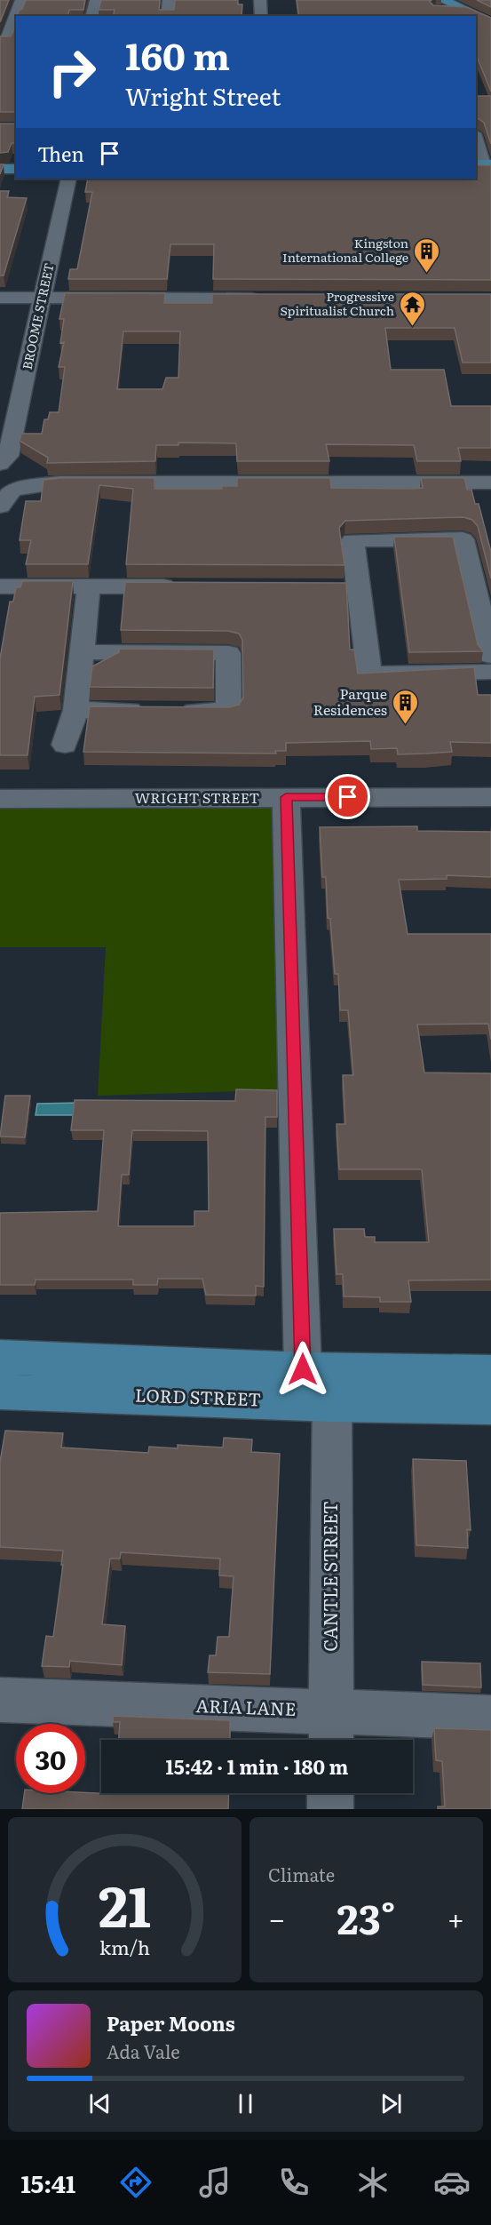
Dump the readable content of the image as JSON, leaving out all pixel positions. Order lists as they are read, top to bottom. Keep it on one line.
{"streets":{"main road":["LORD STREET"],"street":["BROOME STREET","WRIGHT STREET","CANTLE STREET","ARIA LANE"]},"crossings":[["LORD STREET","CANTLE STREET"],["CANTLE STREET","ARIA LANE"]],"places":{"building":["Kingston International College","Parque Residences"],"temple":["Progressive Spiritualist Church"]},"page":{"turn":["160 m","Wright Street"],"then":"Then","limit":"30","trip":"15:42 · 1 min · 180 m","tile":"Climate","heat":["−","23°","+"],"song":["Paper Moons","Ada Vale"],"tabs":"15:41","gauge":["21","km/h"]}}
